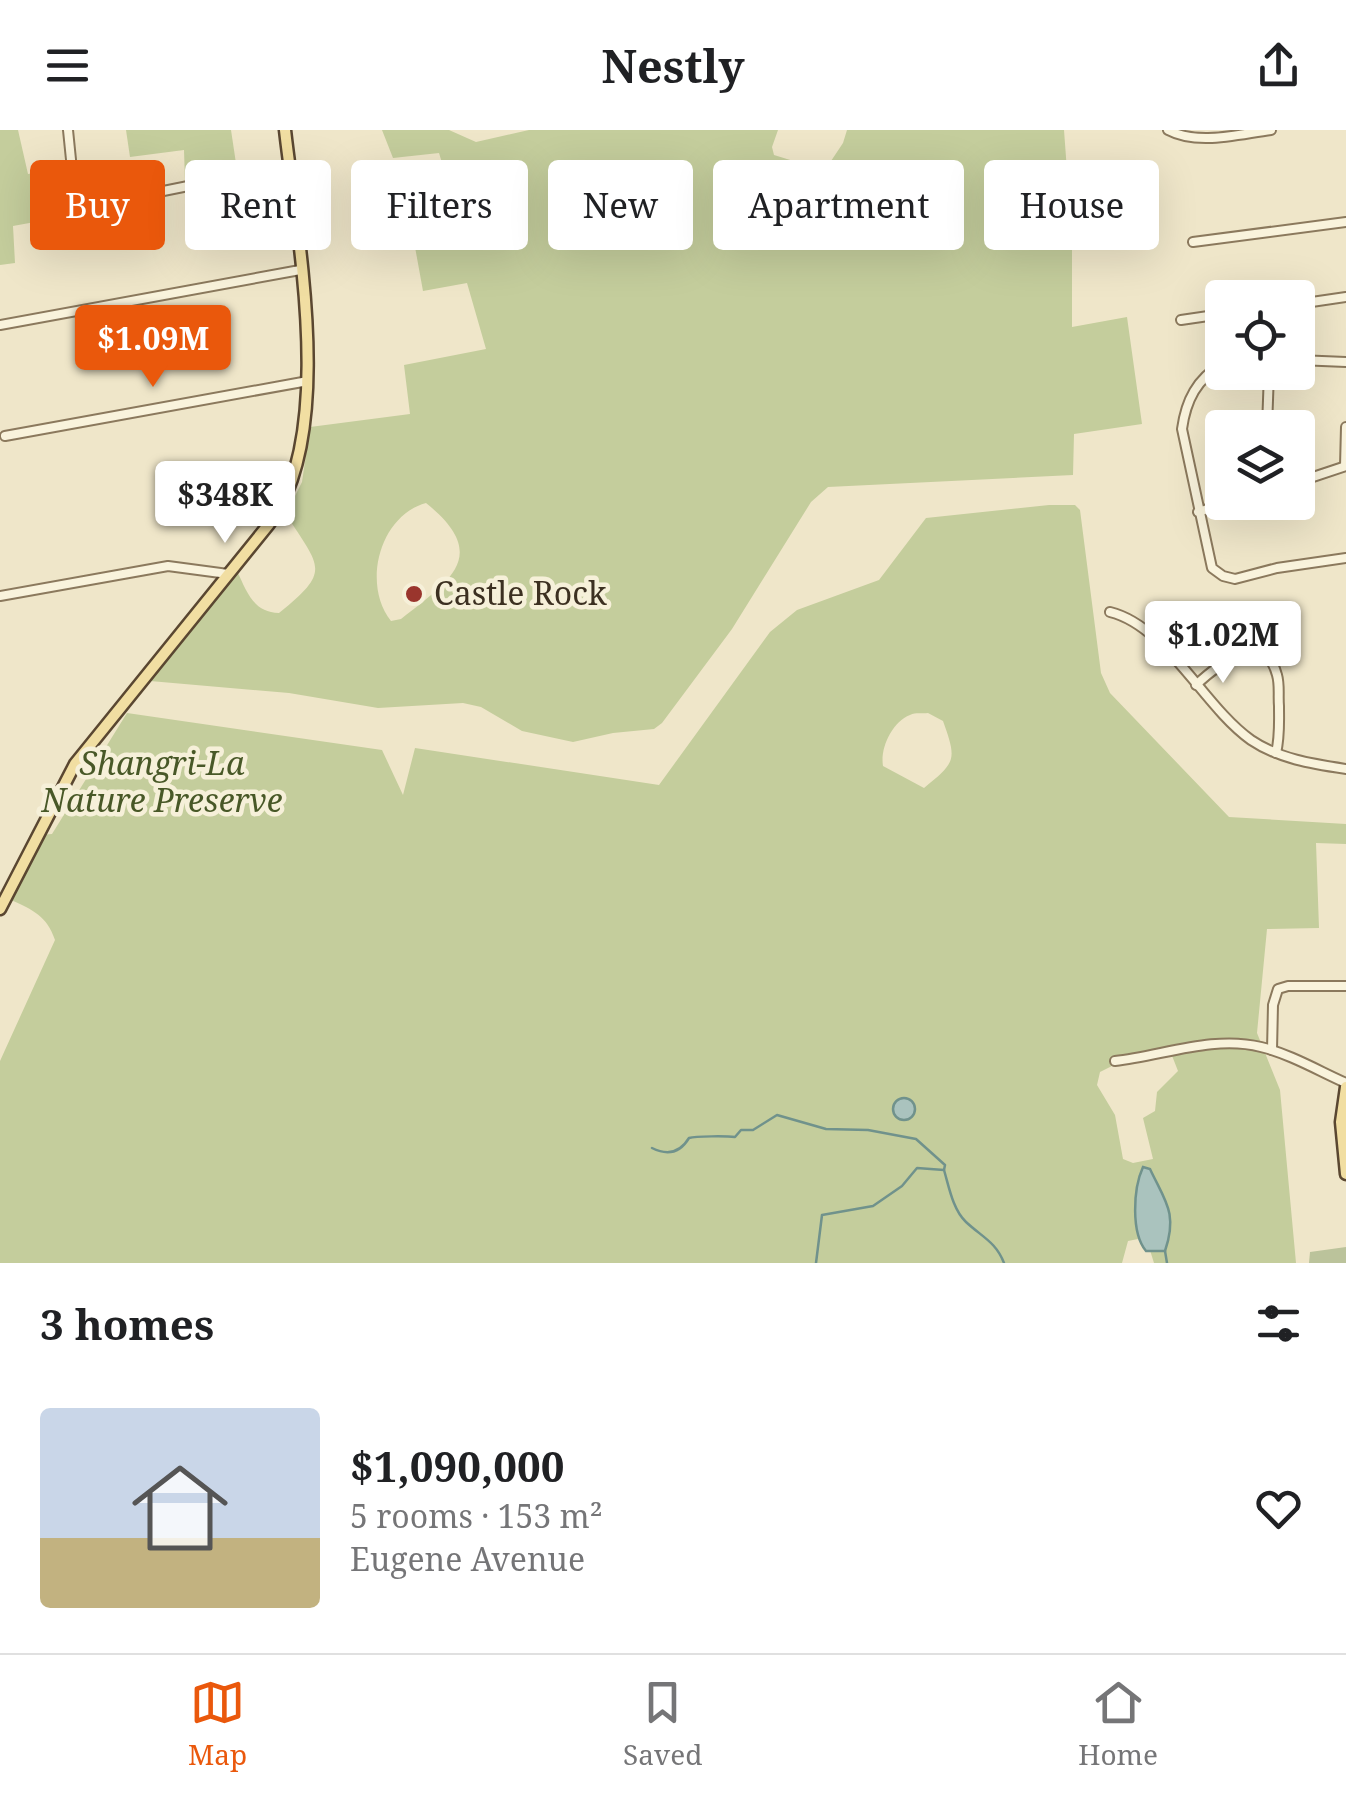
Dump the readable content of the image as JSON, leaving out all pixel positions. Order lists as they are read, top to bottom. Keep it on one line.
{"parks":["Shangri-La Nature Preserve"],"places":["Castle Rock"],"page":{"header":"Nestly","chip":["Buy","Rent","Filters","New","Apartment","House"],"price":["$1.09M","$348K","$1.02M"],"heading":"3 homes","list":[{"name":"$1,090,000","note":"5 rooms · 153 m² · Eugene Avenue"}],"tabs":["Map","Saved","Home"]}}
